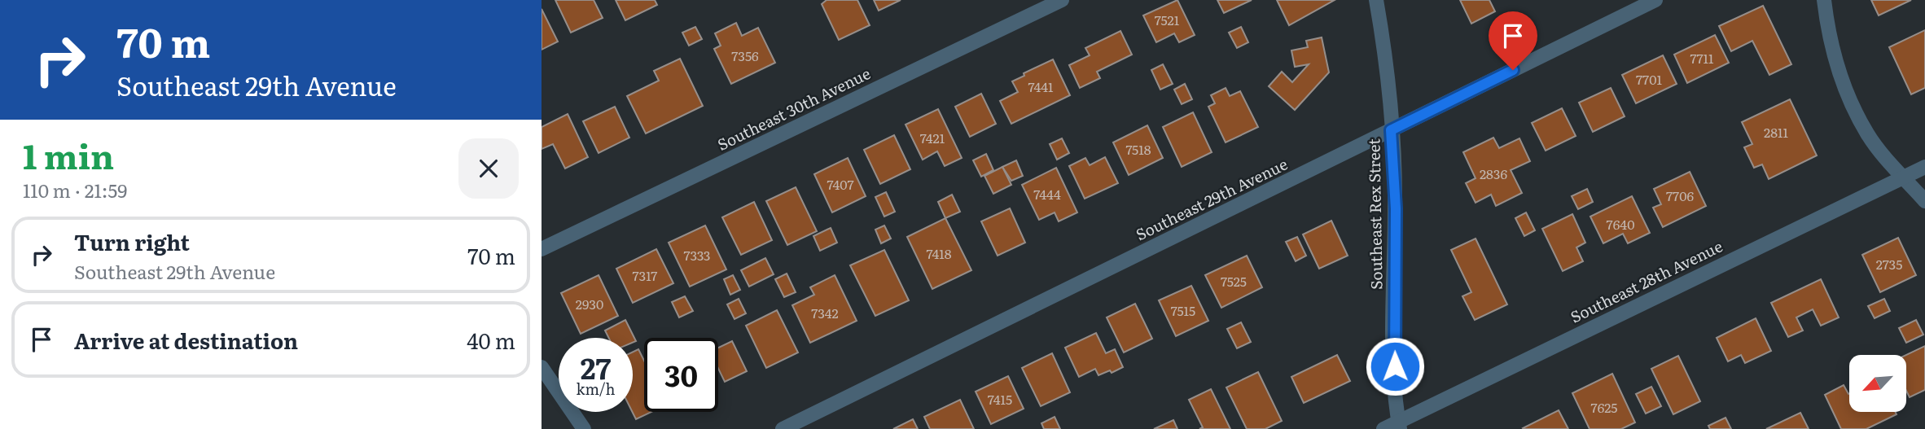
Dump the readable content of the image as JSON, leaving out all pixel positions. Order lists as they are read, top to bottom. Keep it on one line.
{"streets":{"street":["Southeast 30th Avenue","Southeast 29th Avenue","Southeast Rex Street","Southeast 28th Avenue"]},"crossings":[["Southeast 29th Avenue","Southeast Rex Street"],["Southeast Rex Street","Southeast 28th Avenue"]],"house_numbers":["7521","7356","7711","7701","7441","2811","7421","7518","2836","7407","7444","7706","7640","7418","7333","2735","7317","7525","2930","7515","7342","7415","7625"],"north":"bottom left","page":{"turn":["70 m","Southeast 29th Avenue"],"heading":["1 min","110 m · 21:59"],"list":[{"name":"Turn right","note":"Southeast 29th Avenue","value":"70 m"},{"name":"Arrive at destination","value":"40 m"}],"speed":"27 km/h","limit":"30"}}
